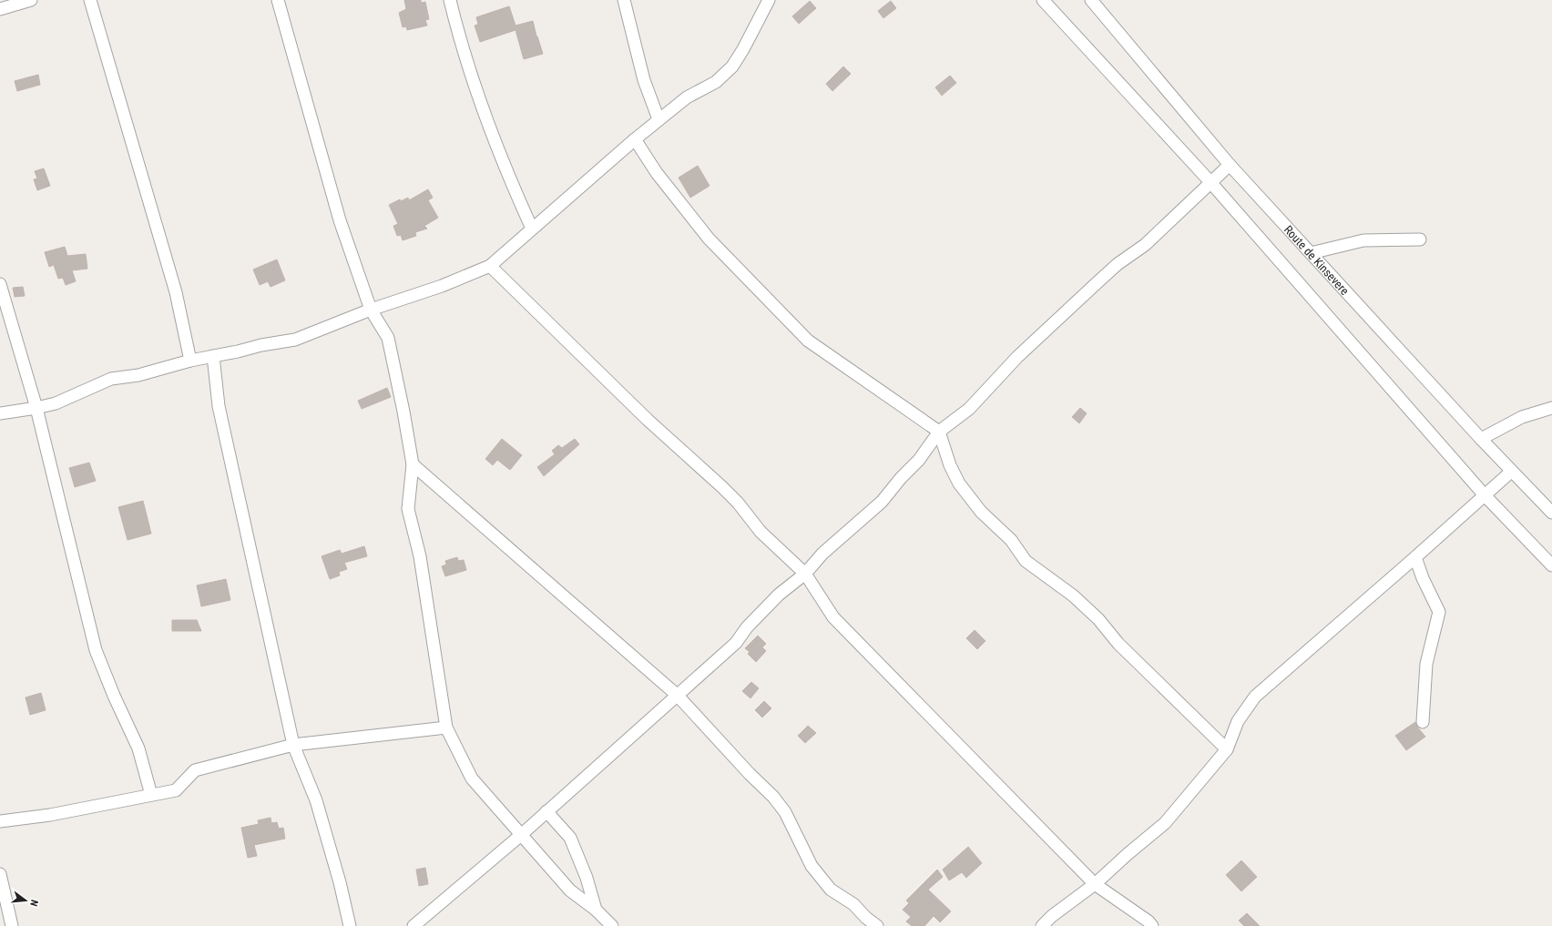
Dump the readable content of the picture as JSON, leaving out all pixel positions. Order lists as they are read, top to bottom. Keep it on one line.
{"streets":{"street":["Route de Kinsevere"]},"north":"right"}
